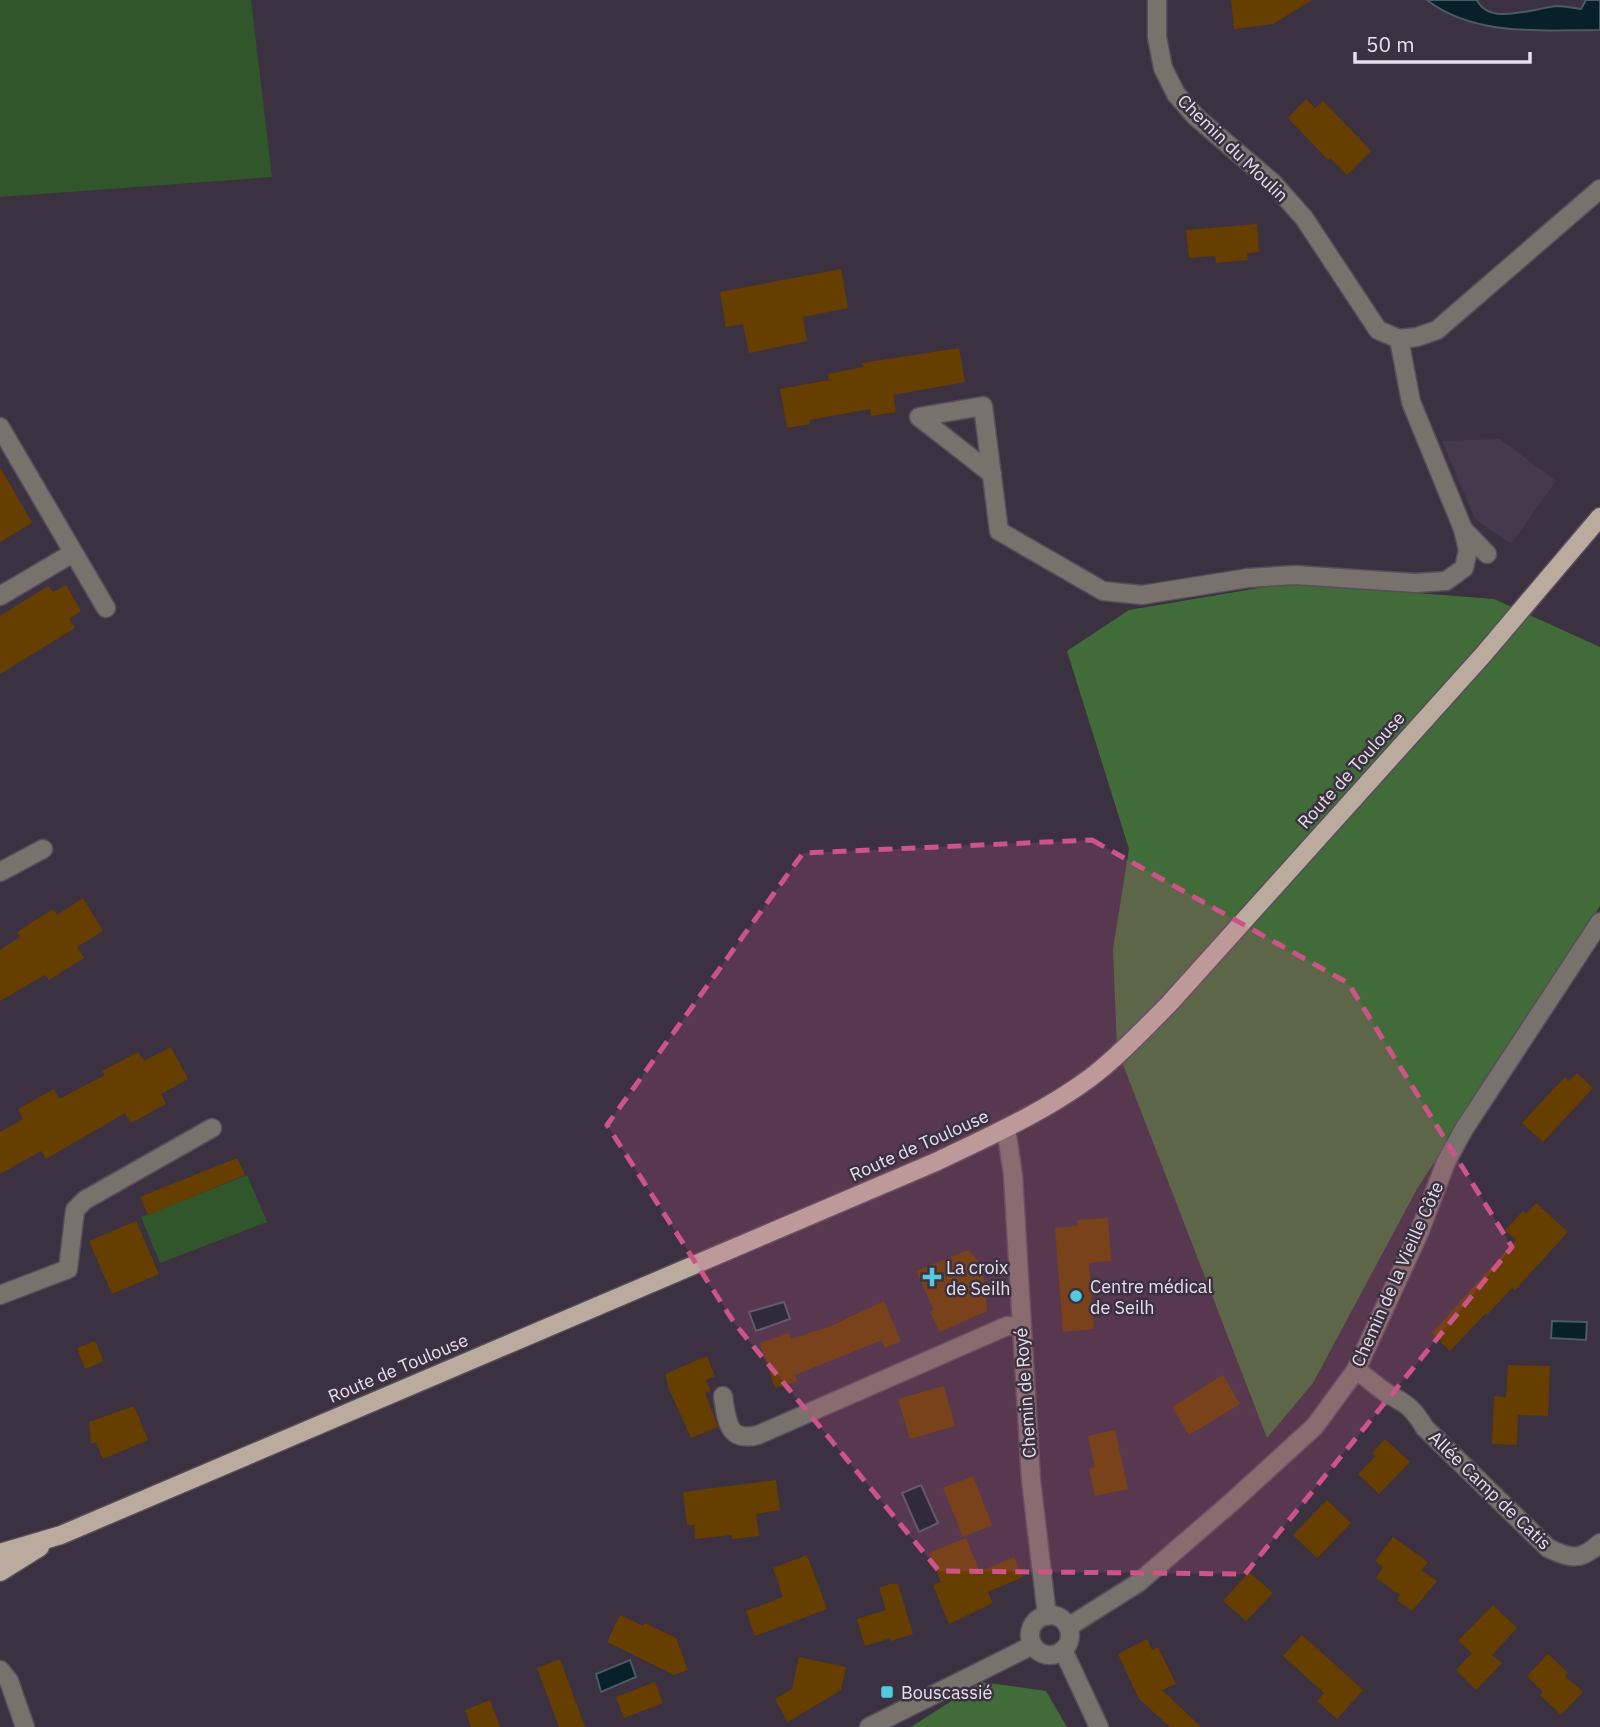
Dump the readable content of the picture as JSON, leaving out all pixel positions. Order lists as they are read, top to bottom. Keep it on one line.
{"streets":{"main road":["Route de Toulouse"],"street":["Chemin du Moulin","Chemin de la Vieille Côte","Chemin de Royé","Allée Camp de Catis"]},"crossings":[["Route de Toulouse","Chemin de Royé"],["Chemin de la Vieille Côte","Chemin de Royé"],["Chemin de la Vieille Côte","Allée Camp de Catis"]],"places":{"health":["La croix de Seilh"],"other":["Centre médical de Seilh"],"transit":["Bouscassié"]},"scale_bar":"50 m"}
